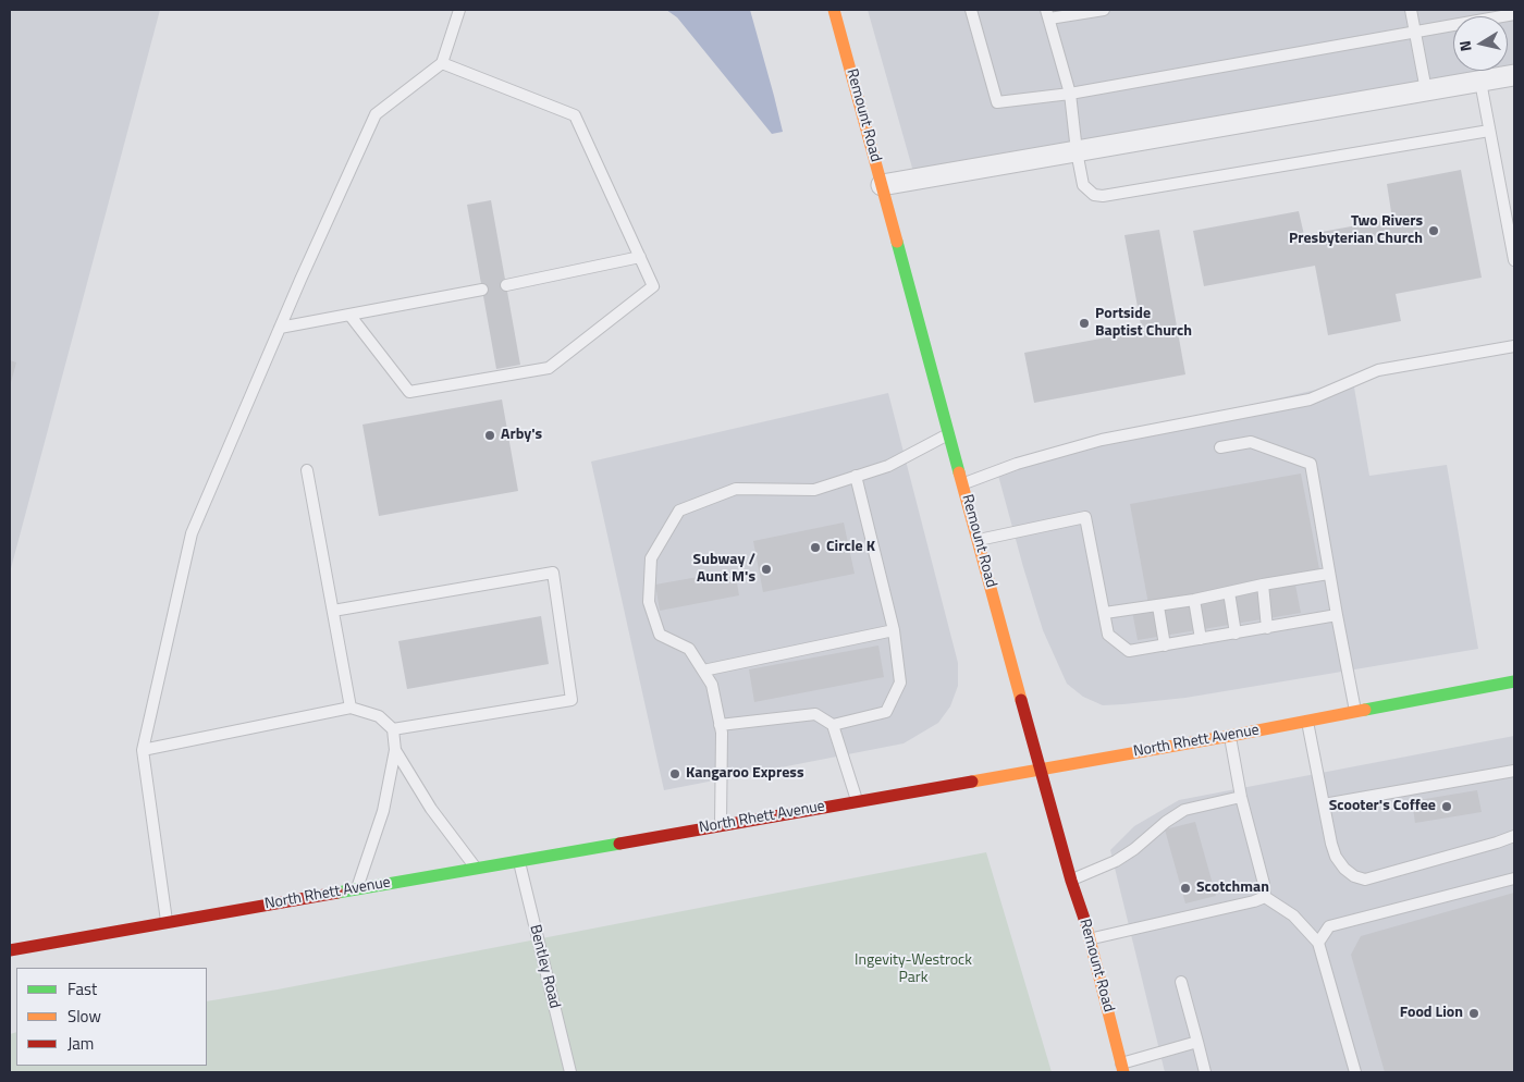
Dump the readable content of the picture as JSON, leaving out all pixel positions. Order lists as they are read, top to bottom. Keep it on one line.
{"streets":{"main road":["Remount Road","North Rhett Avenue"],"lane":["Bentley Road"]},"crossings":[["Remount Road","North Rhett Avenue"],["North Rhett Avenue","Bentley Road"]],"parks":["Ingevity-Westrock Park"],"places":["Two Rivers Presbyterian Church","Portside Baptist Church","Arby's","Circle K","Subway / Aunt M's","Kangaroo Express","Scooter's Coffee","Scotchman","Food Lion"],"legend":["Fast","Slow","Jam"],"north":"left"}
